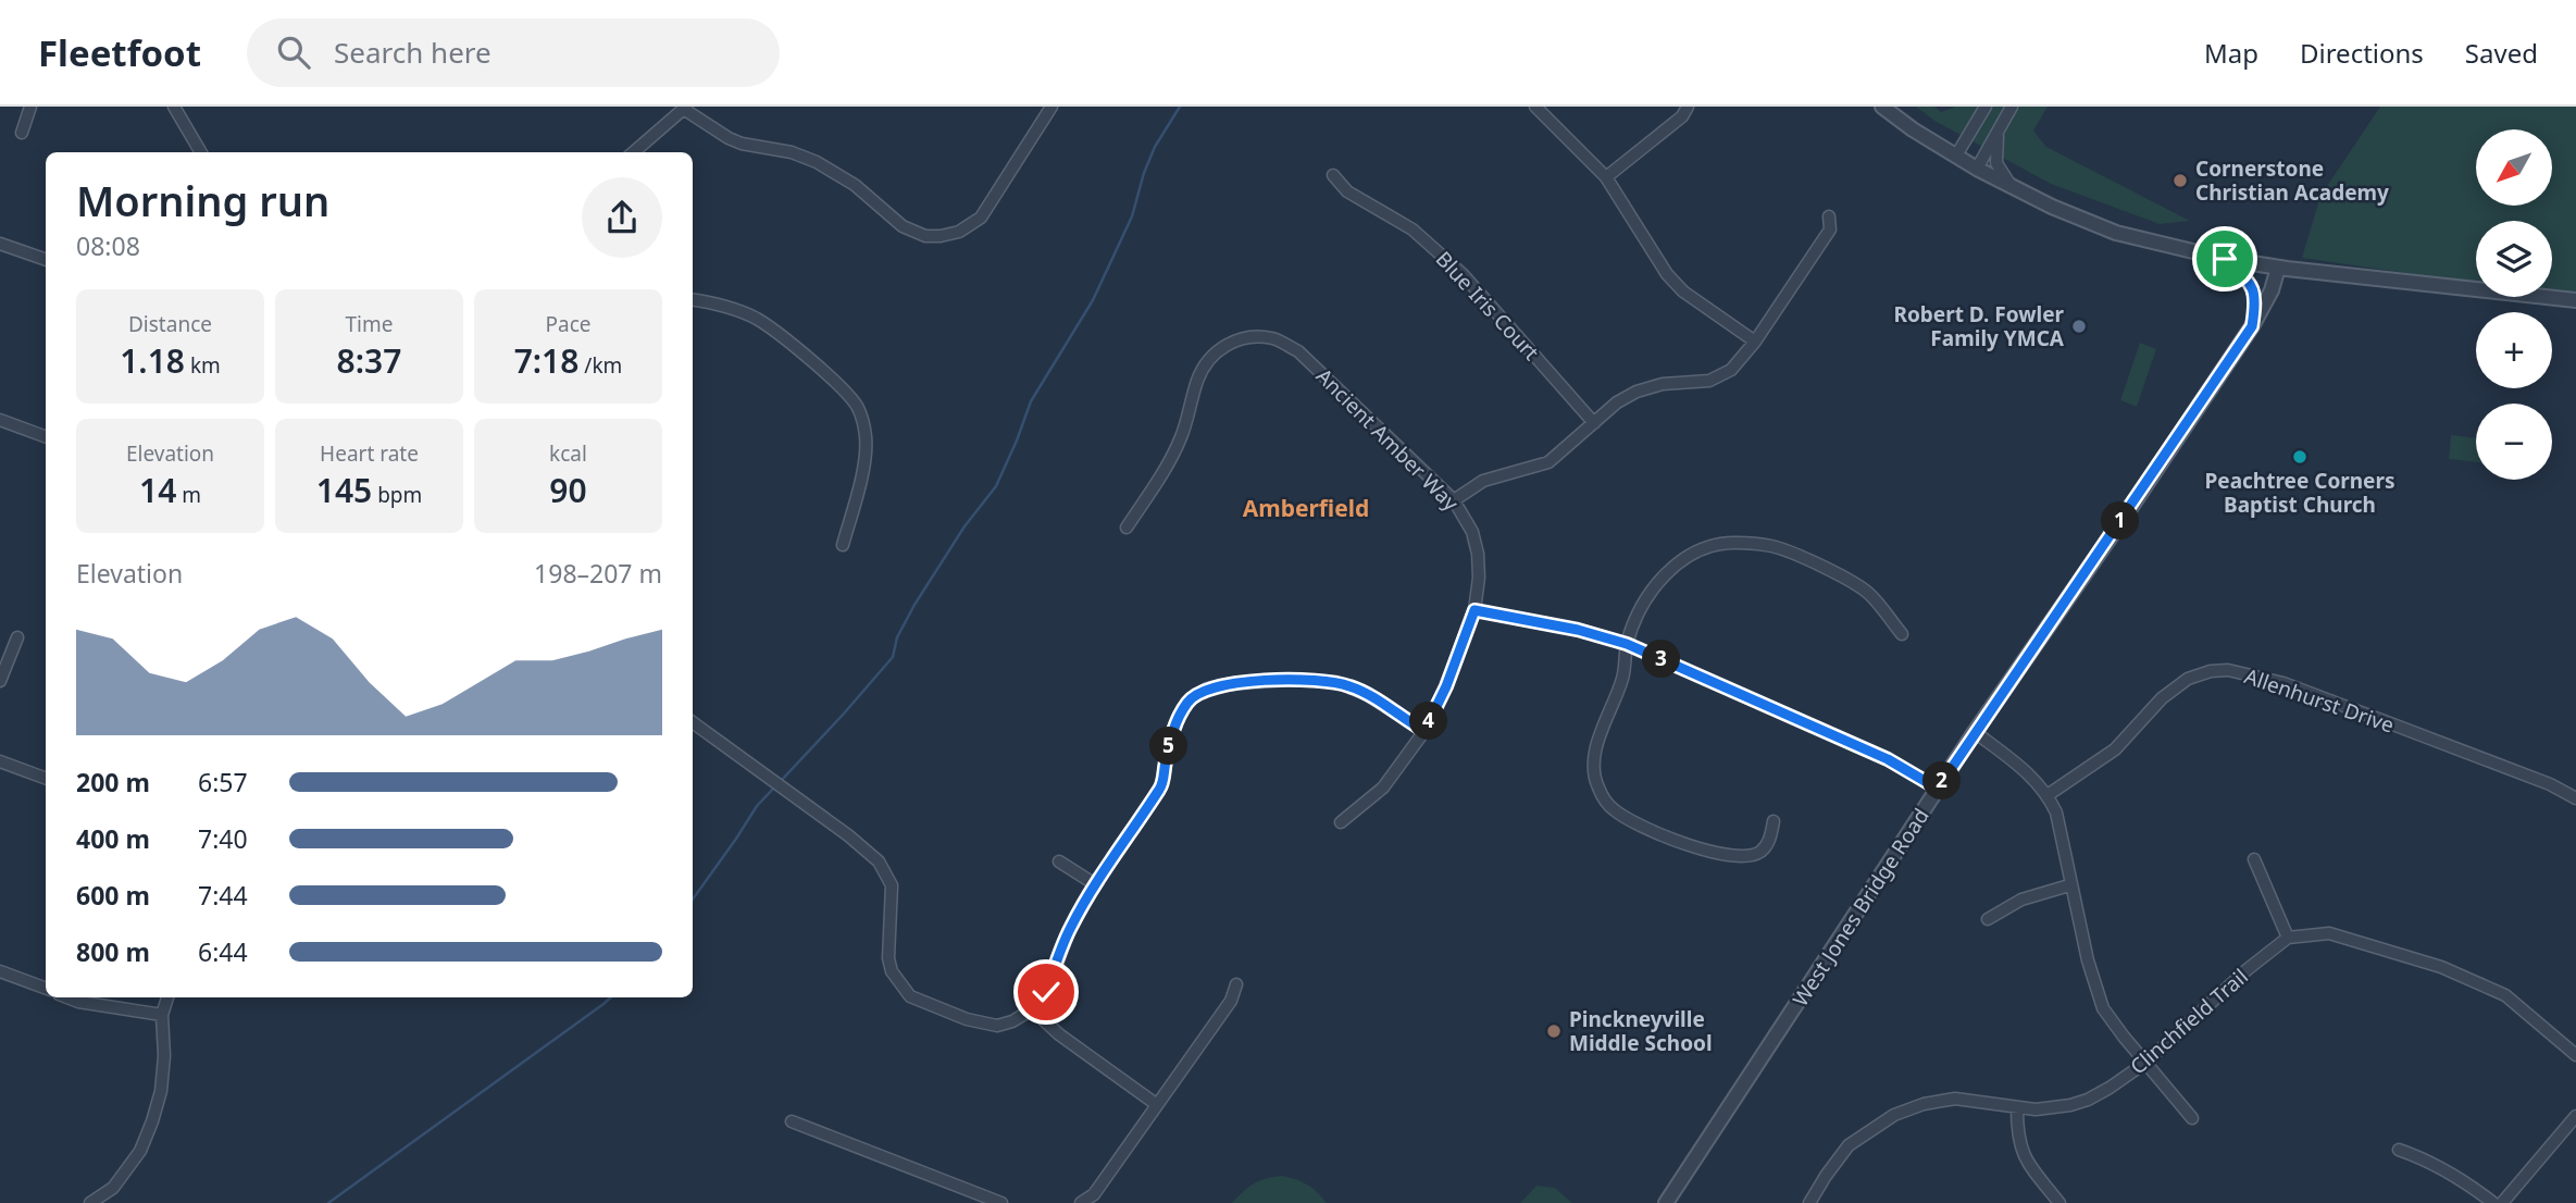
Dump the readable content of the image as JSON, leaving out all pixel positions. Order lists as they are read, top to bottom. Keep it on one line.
{"streets":{"street":["Blue Iris Court","Ancient Amber Way","Allenhurst Drive","West Jones Bridge Road","Clinchfield Trail"]},"districts":["Amberfield"],"places":["Cornerstone Christian Academy","Robert D. Fowler Family YMCA","Peachtree Corners Baptist Church","Pinckneyville Middle School"],"north":"bottom left","page":{"header":"Fleetfoot","search":"Search here","nav":["Map","Directions","Saved"],"map_buttons":["+","−"],"heading":["Morning run","08:08"],"stats":[["Distance","1.18 km"],["Time","8:37"],["Pace","7:18 /km"],["Elevation","14 m"],["Heart rate","145 bpm"],["kcal","90"]],"pins":["1","3","4","5","2"],"chart":["Elevation","198–207 m"],"list":[{"name":"200 m","note":"6:57"},{"name":"400 m","note":"7:40"},{"name":"600 m","note":"7:44"},{"name":"800 m","note":"6:44"}]}}
